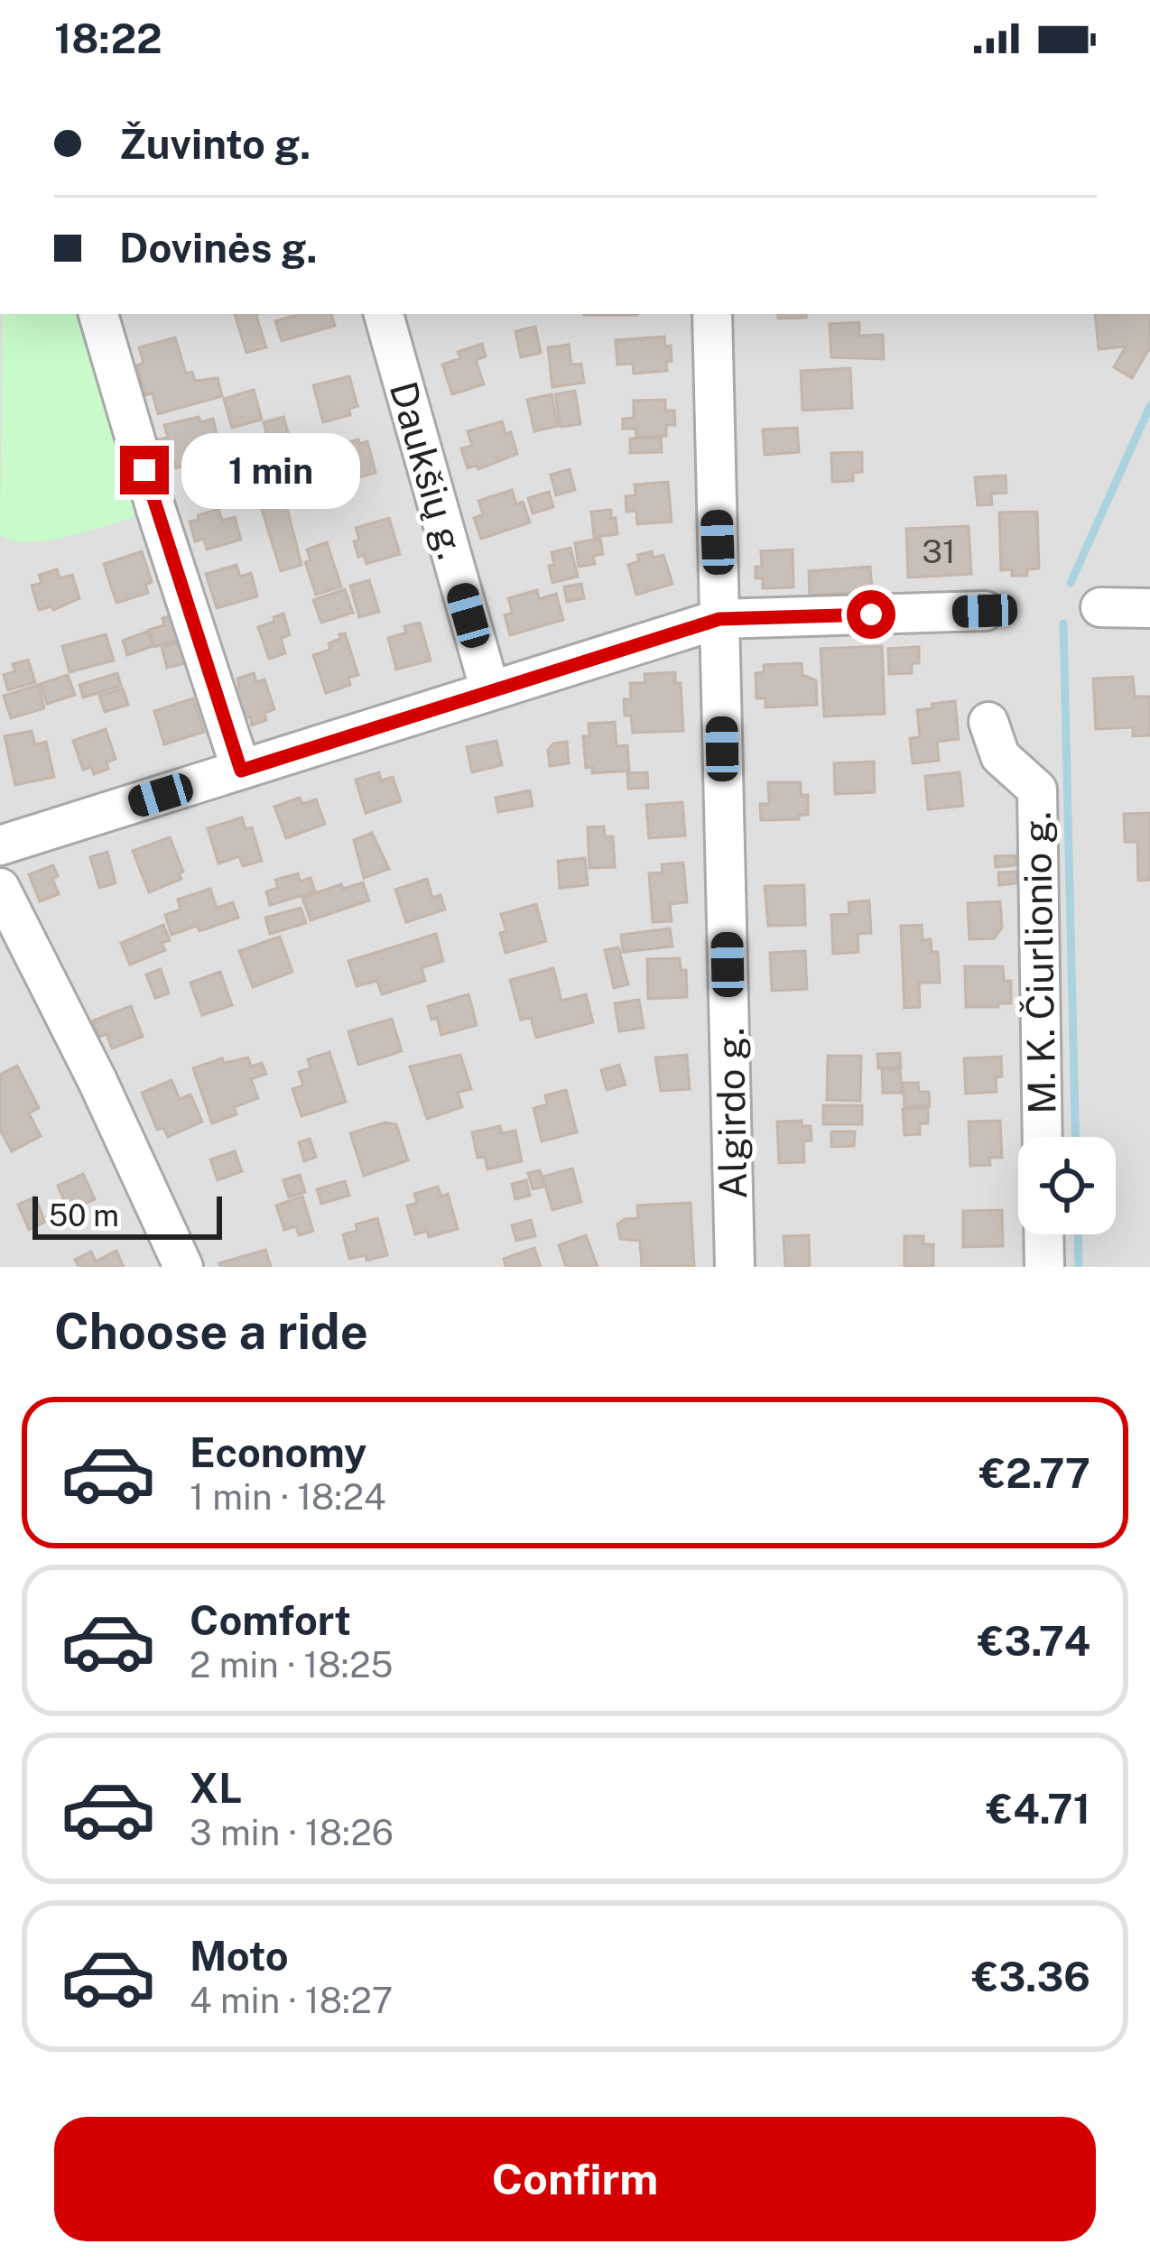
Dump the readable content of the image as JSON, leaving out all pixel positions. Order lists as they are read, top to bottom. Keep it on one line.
{"streets":{"street":["Daukšių g.","M. K. Čiurlionio g.","Algirdo g."]},"house_numbers":["31"],"scale_bar":"50 m","page":{"status":"18:22","banner":["Žuvinto g.","Dovinės g."],"bubble":"1 min","scale":"50 m","heading":"Choose a ride","list":[{"name":"Economy","note":"1 min · 18:24","value":"€2.77"},{"name":"Comfort","note":"2 min · 18:25","value":"€3.74"},{"name":"XL","note":"3 min · 18:26","value":"€4.71"},{"name":"Moto","note":"4 min · 18:27","value":"€3.36"}],"buttons":"Confirm"}}
